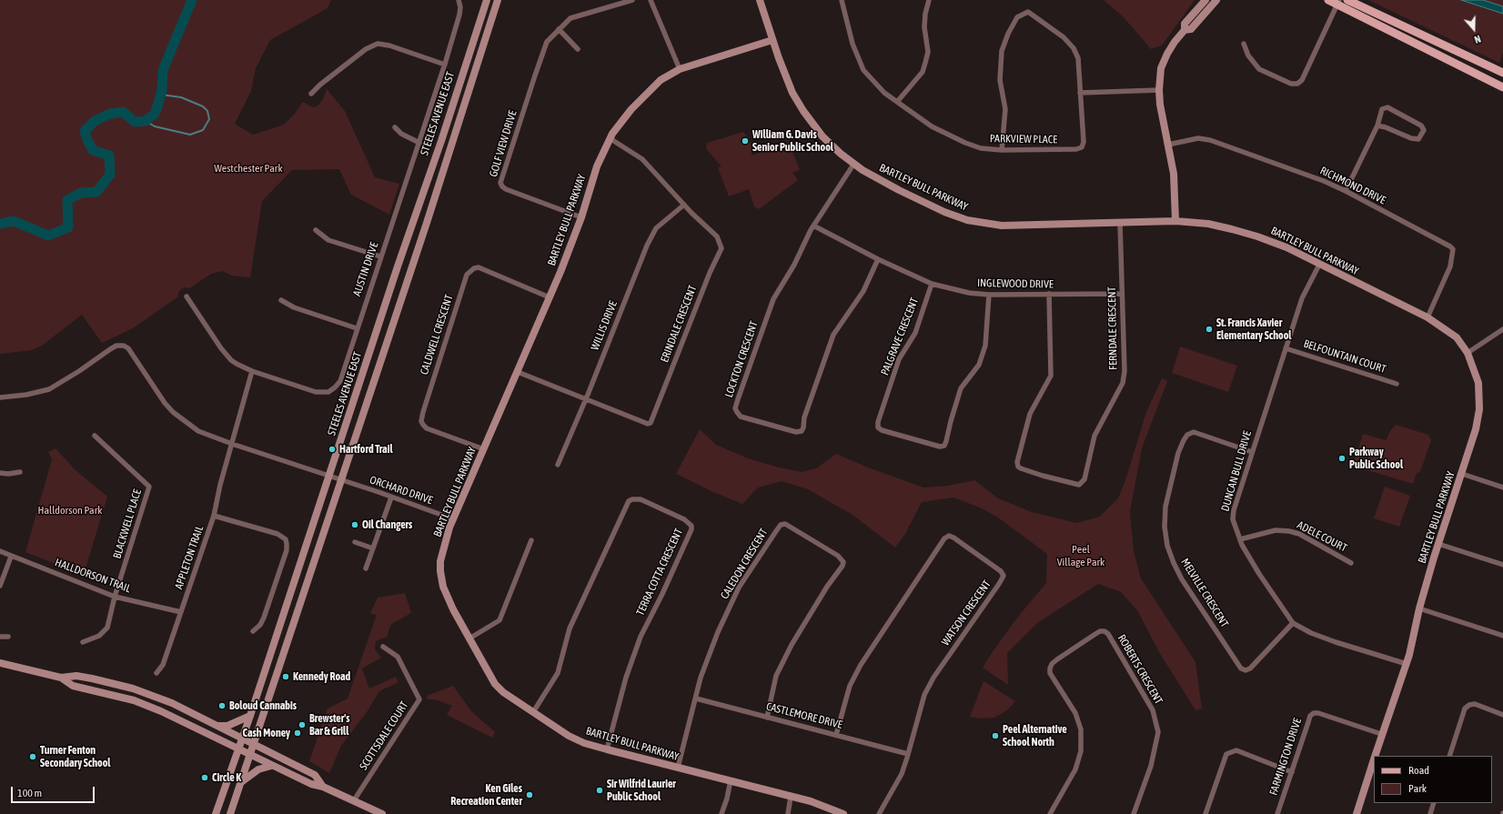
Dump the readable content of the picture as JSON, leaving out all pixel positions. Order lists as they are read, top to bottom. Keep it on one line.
{"streets":{"street":["STEELES AVENUE EAST","PARKVIEW PLACE","GOLF VIEW DRIVE","RICHMOND DRIVE","BARTLEY BULL PARKWAY","AUSTIN DRIVE","INGLEWOOD DRIVE","ERINDALE CRESCENT","WILLIS DRIVE","FERNDALE CRESCENT","CALDWELL CRESCENT","PALGRAVE CRESCENT","BELFOUNTAIN COURT","LOCKTON CRESCENT","DUNCAN BULL DRIVE","ORCHARD DRIVE","BLACKWELL PLACE","ADELE COURT","APPLETON TRAIL","CALEDON CRESCENT","TERRA COTTA CRESCENT","HALLDORSON TRAIL","MELVILLE CRESCENT","WATSON CRESCENT","ROBERTS CRESCENT","CASTLEMORE DRIVE","SCOTTSDALE COURT","FARMINGTON DRIVE"]},"crossings":[["STEELES AVENUE EAST","ORCHARD DRIVE"],["GOLF VIEW DRIVE","BARTLEY BULL PARKWAY"],["RICHMOND DRIVE","BARTLEY BULL PARKWAY"],["BARTLEY BULL PARKWAY","ERINDALE CRESCENT"],["BARTLEY BULL PARKWAY","FERNDALE CRESCENT"],["BARTLEY BULL PARKWAY","CALDWELL CRESCENT"],["BARTLEY BULL PARKWAY","LOCKTON CRESCENT"],["BARTLEY BULL PARKWAY","DUNCAN BULL DRIVE"],["BARTLEY BULL PARKWAY","ORCHARD DRIVE"],["BARTLEY BULL PARKWAY","CALEDON CRESCENT"],["BARTLEY BULL PARKWAY","TERRA COTTA CRESCENT"],["BARTLEY BULL PARKWAY","FARMINGTON DRIVE"],["INGLEWOOD DRIVE","FERNDALE CRESCENT"],["INGLEWOOD DRIVE","PALGRAVE CRESCENT"],["INGLEWOOD DRIVE","LOCKTON CRESCENT"],["ERINDALE CRESCENT","WILLIS DRIVE"],["BELFOUNTAIN COURT","DUNCAN BULL DRIVE"],["DUNCAN BULL DRIVE","ADELE COURT"],["DUNCAN BULL DRIVE","MELVILLE CRESCENT"],["BLACKWELL PLACE","HALLDORSON TRAIL"],["APPLETON TRAIL","HALLDORSON TRAIL"],["CALEDON CRESCENT","CASTLEMORE DRIVE"],["WATSON CRESCENT","CASTLEMORE DRIVE"]],"parks":["Westchester Park","Halldorson Park","Peel Village Park"],"places":["William G. Davis Senior Public School","St. Francis Xavier Elementary School","Hartford Trail","Parkway Public School","Oil Changers","Kennedy Road","Boloud Cannabis","Brewster's Bar & Grill","Cash Money","Peel Alternative School North","Turner Fenton Secondary School","Circle K","Sir Wilfrid Laurier Public School","Ken Giles Recreation Center"],"legend":["Road","Park"],"scale_bar":"100 m","north":"bottom"}
